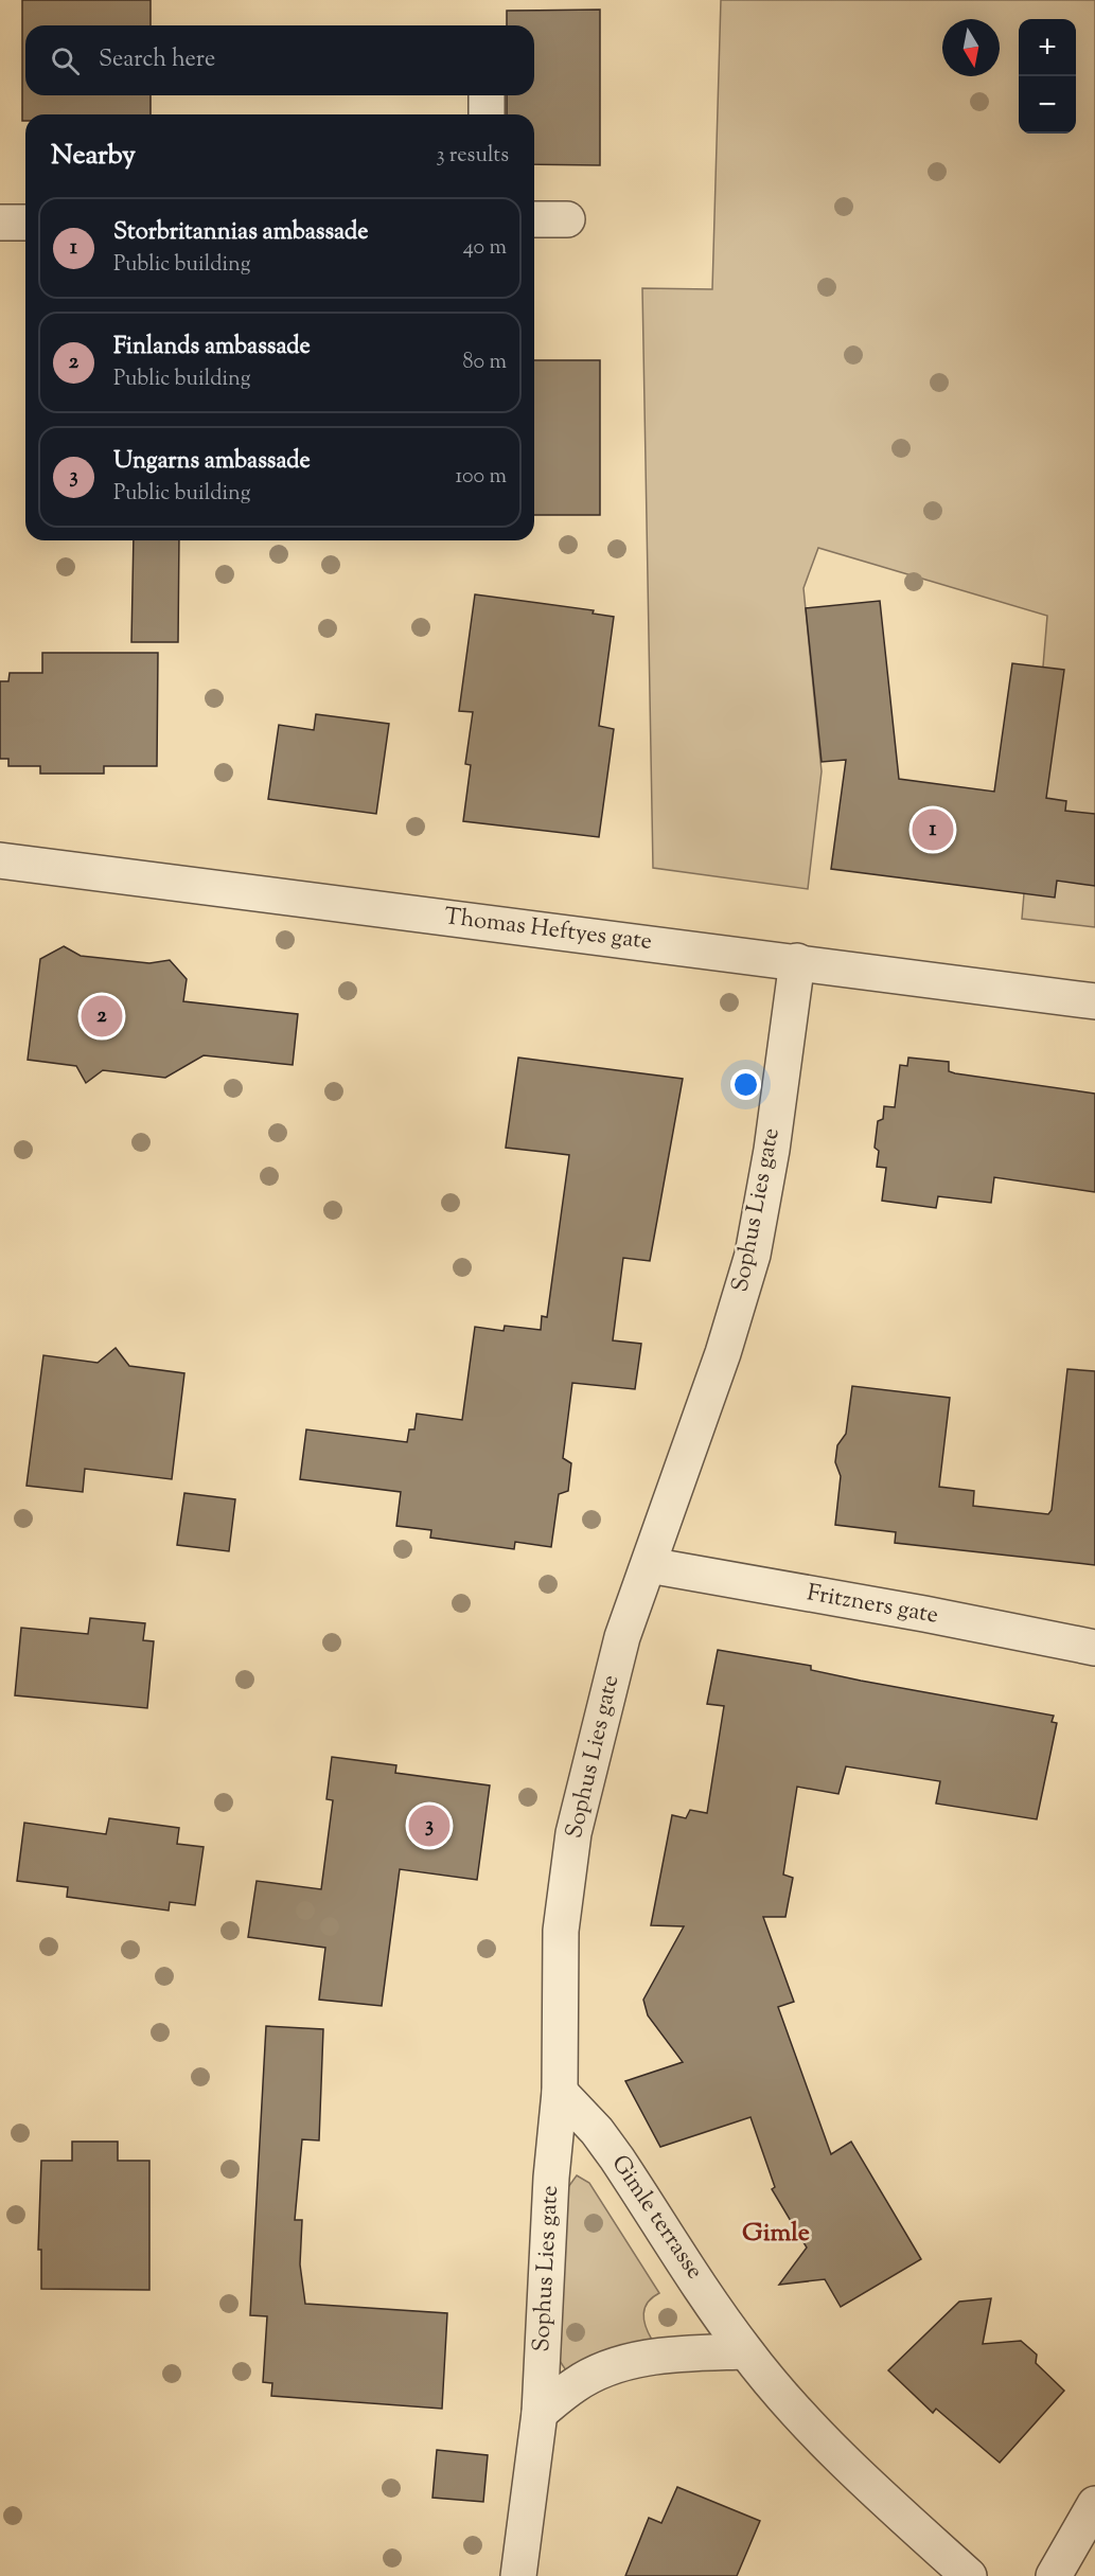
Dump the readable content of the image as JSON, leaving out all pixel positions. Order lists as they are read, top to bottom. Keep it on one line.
{"streets":{"street":["Thomas Heftyes gate","Sophus Lies gate","Fritzners gate","Gimle terrasse"]},"crossings":[["Thomas Heftyes gate","Sophus Lies gate"],["Sophus Lies gate","Fritzners gate"],["Sophus Lies gate","Gimle terrasse"]],"districts":["Gimle"],"north":"bottom","page":{"map_buttons":["+","−"],"search":"Search here","heading":["Nearby","3 results"],"list":[{"mark":"1","name":"Storbritannias ambassade","note":"Public building","value":"40 m"},{"mark":"2","name":"Finlands ambassade","note":"Public building","value":"80 m"},{"mark":"3","name":"Ungarns ambassade","note":"Public building","value":"100 m"}],"pins":["1","2","3"]}}
